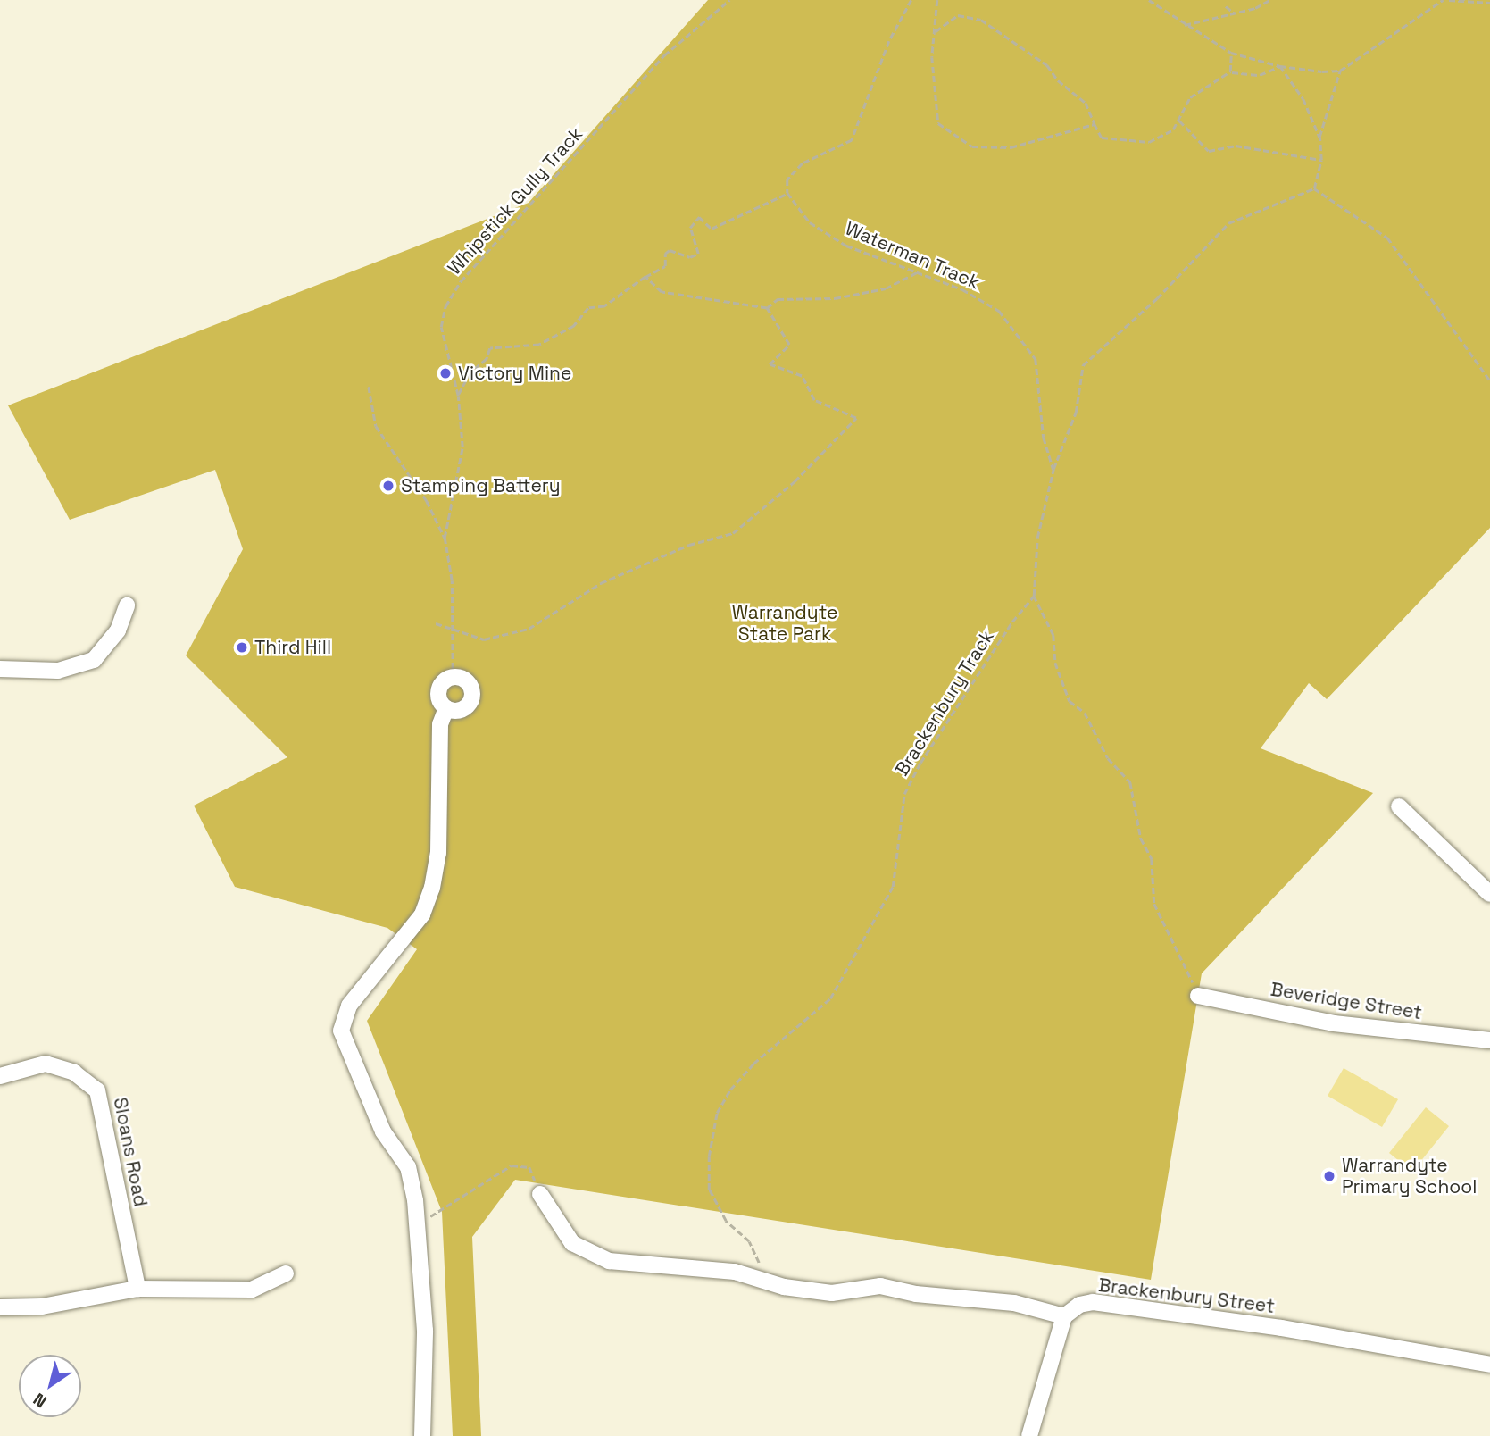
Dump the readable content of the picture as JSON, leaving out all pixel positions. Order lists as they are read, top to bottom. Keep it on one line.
{"streets":{"street":["Beveridge Street","Sloans Road","Brackenbury Street"],"path":["Whipstick Gully Track","Waterman Track","Brackenbury Track"]},"parks":["Warrandyte State Park"],"places":["Victory Mine","Stamping Battery","Third Hill","Warrandyte Primary School"],"north":"bottom left"}
